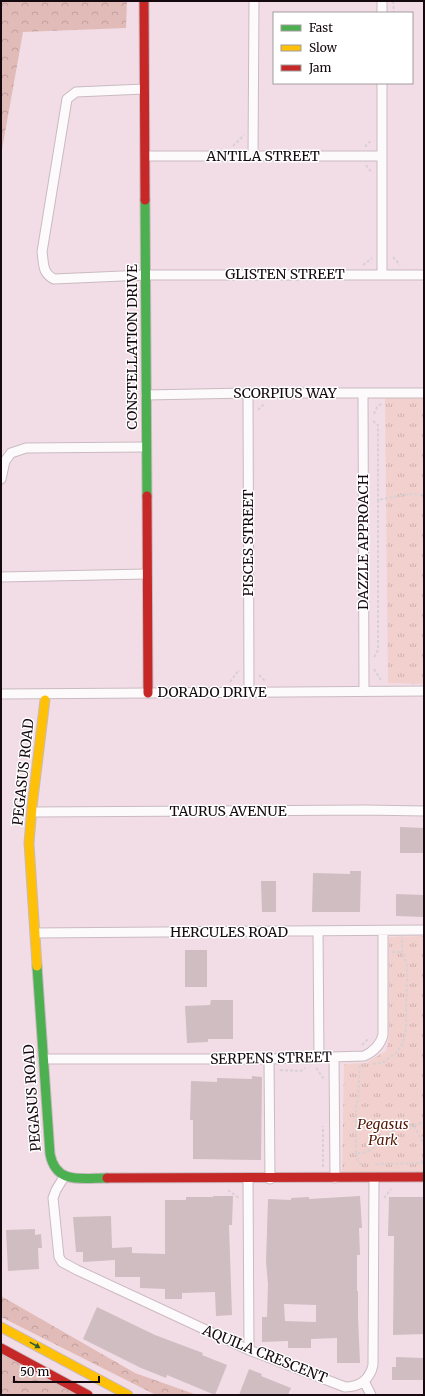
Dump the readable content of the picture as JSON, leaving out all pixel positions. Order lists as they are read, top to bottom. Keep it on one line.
{"streets":{"street":["ANTILA STREET","GLISTEN STREET","CONSTELLATION DRIVE","SCORPIUS WAY","DAZZLE APPROACH","PISCES STREET","DORADO DRIVE","PEGASUS ROAD","TAURUS AVENUE","HERCULES ROAD","SERPENS STREET","AQUILA CRESCENT"]},"crossings":[["ANTILA STREET","CONSTELLATION DRIVE"],["GLISTEN STREET","CONSTELLATION DRIVE"],["CONSTELLATION DRIVE","SCORPIUS WAY"],["CONSTELLATION DRIVE","DORADO DRIVE"],["SCORPIUS WAY","DAZZLE APPROACH"],["SCORPIUS WAY","PISCES STREET"],["DAZZLE APPROACH","DORADO DRIVE"],["PISCES STREET","DORADO DRIVE"],["PEGASUS ROAD","TAURUS AVENUE"],["PEGASUS ROAD","HERCULES ROAD"],["PEGASUS ROAD","SERPENS STREET"],["PEGASUS ROAD","AQUILA CRESCENT"],["HERCULES ROAD","SERPENS STREET"]],"parks":["Pegasus Park"],"legend":["Fast","Slow","Jam"],"scale_bar":"50 m"}
